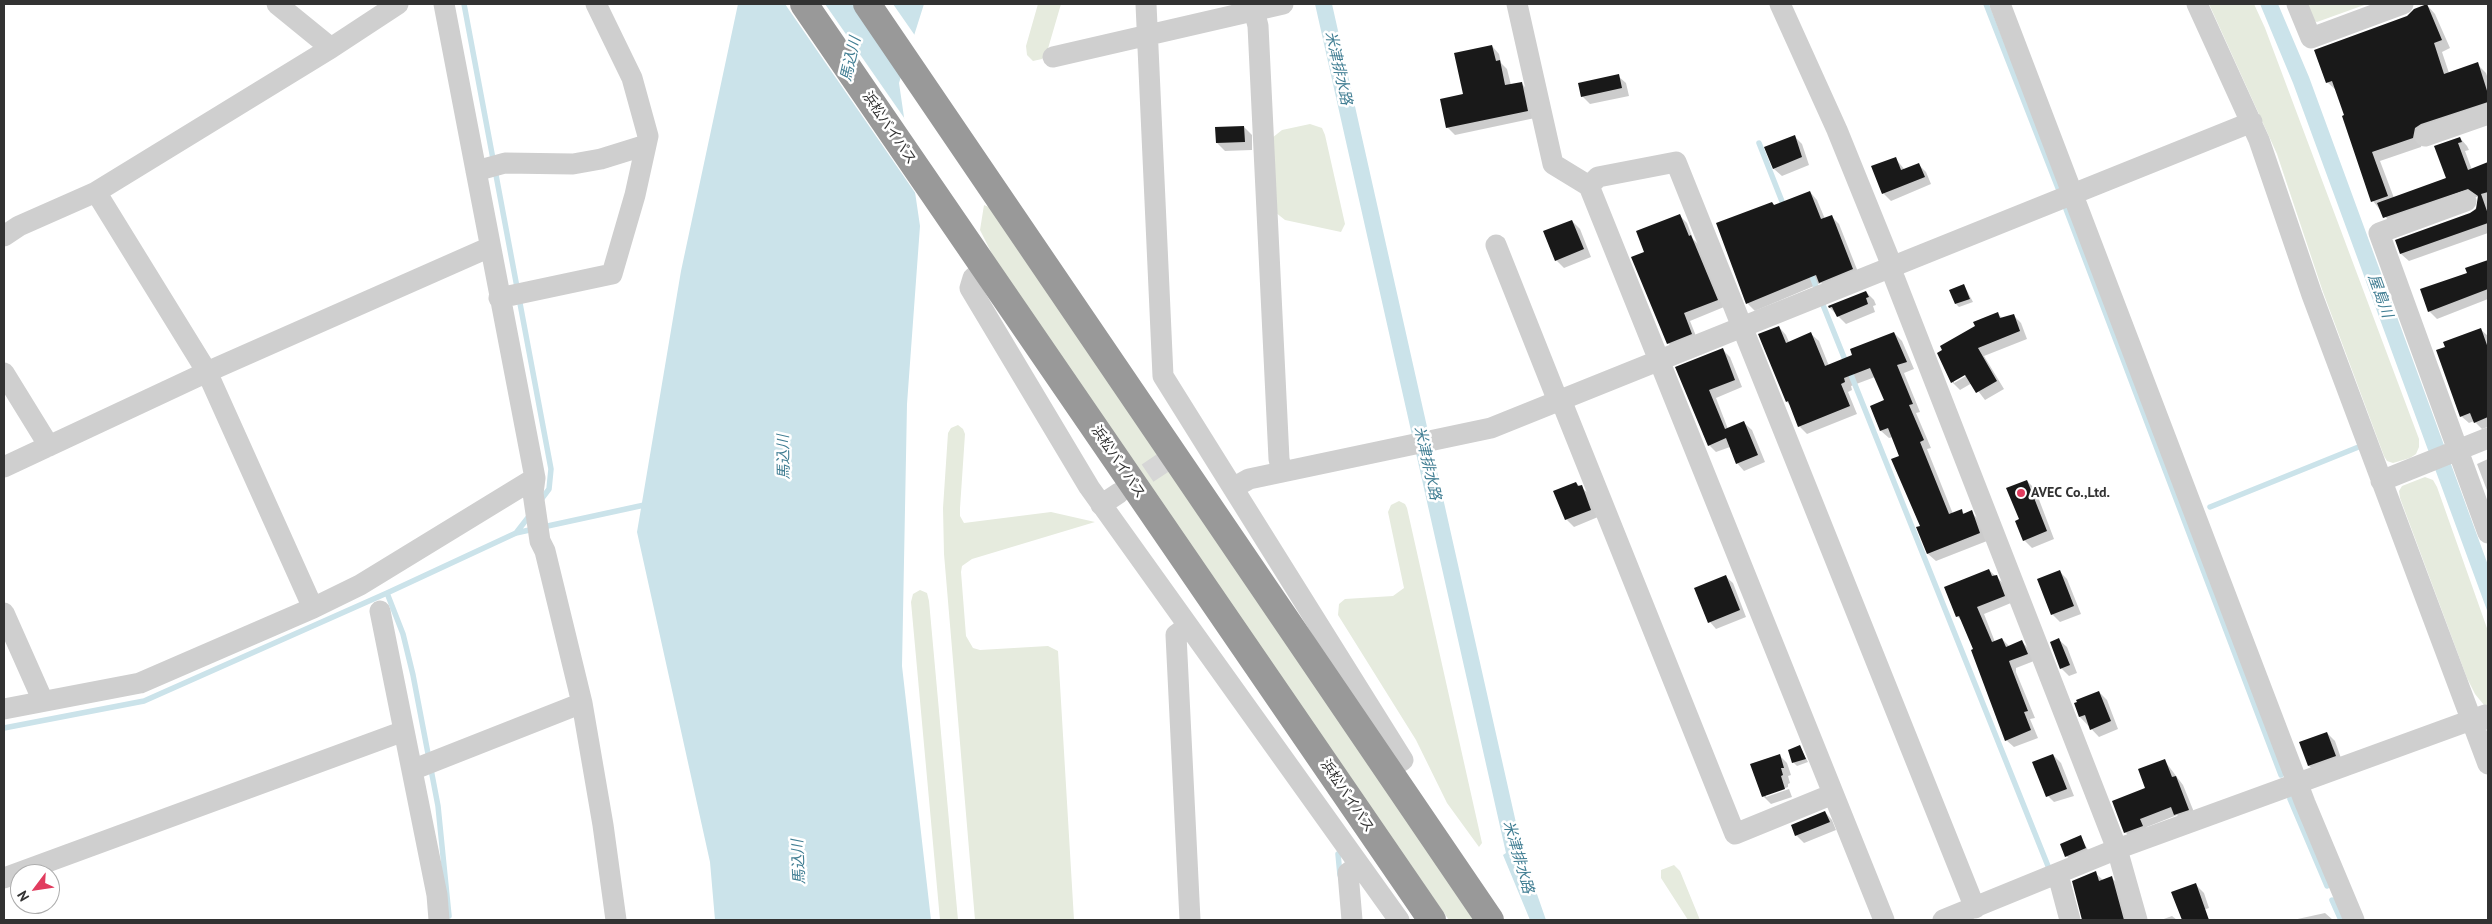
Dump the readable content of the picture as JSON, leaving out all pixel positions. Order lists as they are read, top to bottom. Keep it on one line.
{"streets":{"highway":["浜松バイパス"]},"water":["馬込川","米津排水路","屋島川"],"places":["AVEC Co.,Ltd."],"north":"bottom left"}
